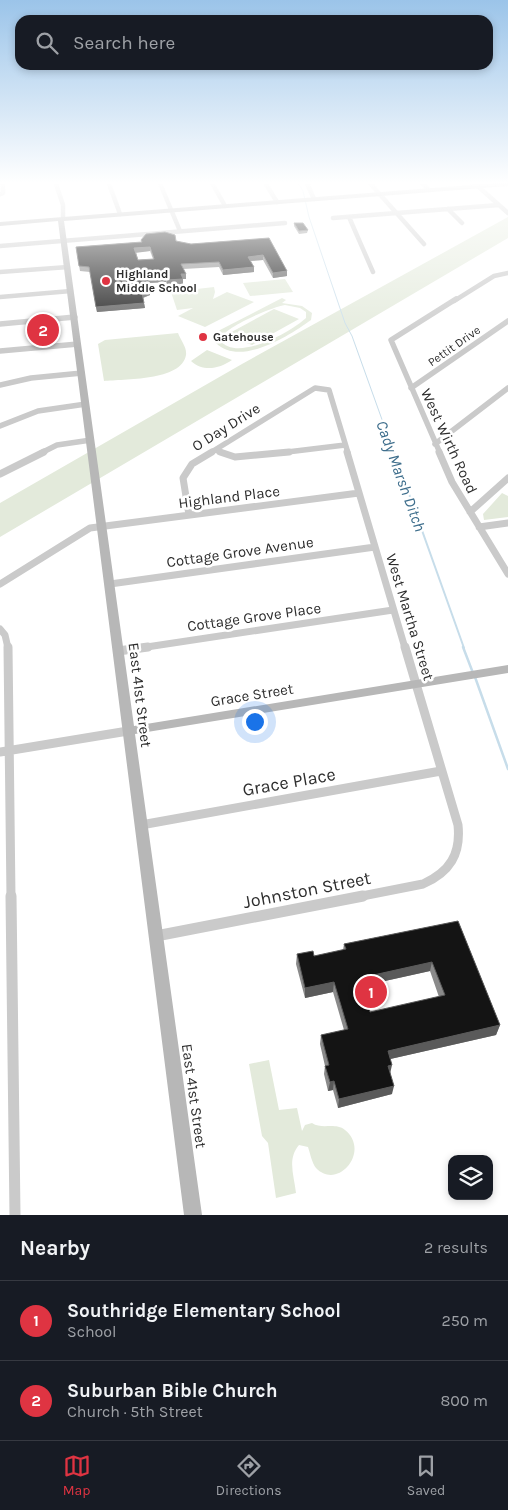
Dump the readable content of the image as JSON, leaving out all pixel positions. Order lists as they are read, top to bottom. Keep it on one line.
{"streets":{"street":["Pettit Drive","O Day Drive","West Wirth Road","Highland Place","Cottage Grove Avenue","Cottage Grove Place","West Martha Street","East 41st Street","Grace Street","Grace Place","Johnston Street"]},"crossings":[["Pettit Drive","West Wirth Road"],["O Day Drive","Highland Place"],["O Day Drive","West Martha Street"],["Highland Place","West Martha Street"],["Highland Place","East 41st Street"],["Cottage Grove Avenue","West Martha Street"],["Cottage Grove Avenue","East 41st Street"],["Cottage Grove Place","West Martha Street"],["Cottage Grove Place","East 41st Street"],["West Martha Street","Grace Street"],["West Martha Street","Grace Place"],["West Martha Street","Johnston Street"],["East 41st Street","Grace Street"],["East 41st Street","Grace Place"],["East 41st Street","Johnston Street"]],"water":["Cady Marsh Ditch"],"places":["Highland Middle School","Gatehouse"],"page":{"search":"Search here","pins":["2","1"],"heading":["Nearby","2 results"],"list":[{"mark":"1","name":"Southridge Elementary School","note":"School","value":"250 m"},{"mark":"2","name":"Suburban Bible Church","note":"Church · 5th Street","value":"800 m"}],"nav":["Map","Directions","Saved"]}}
